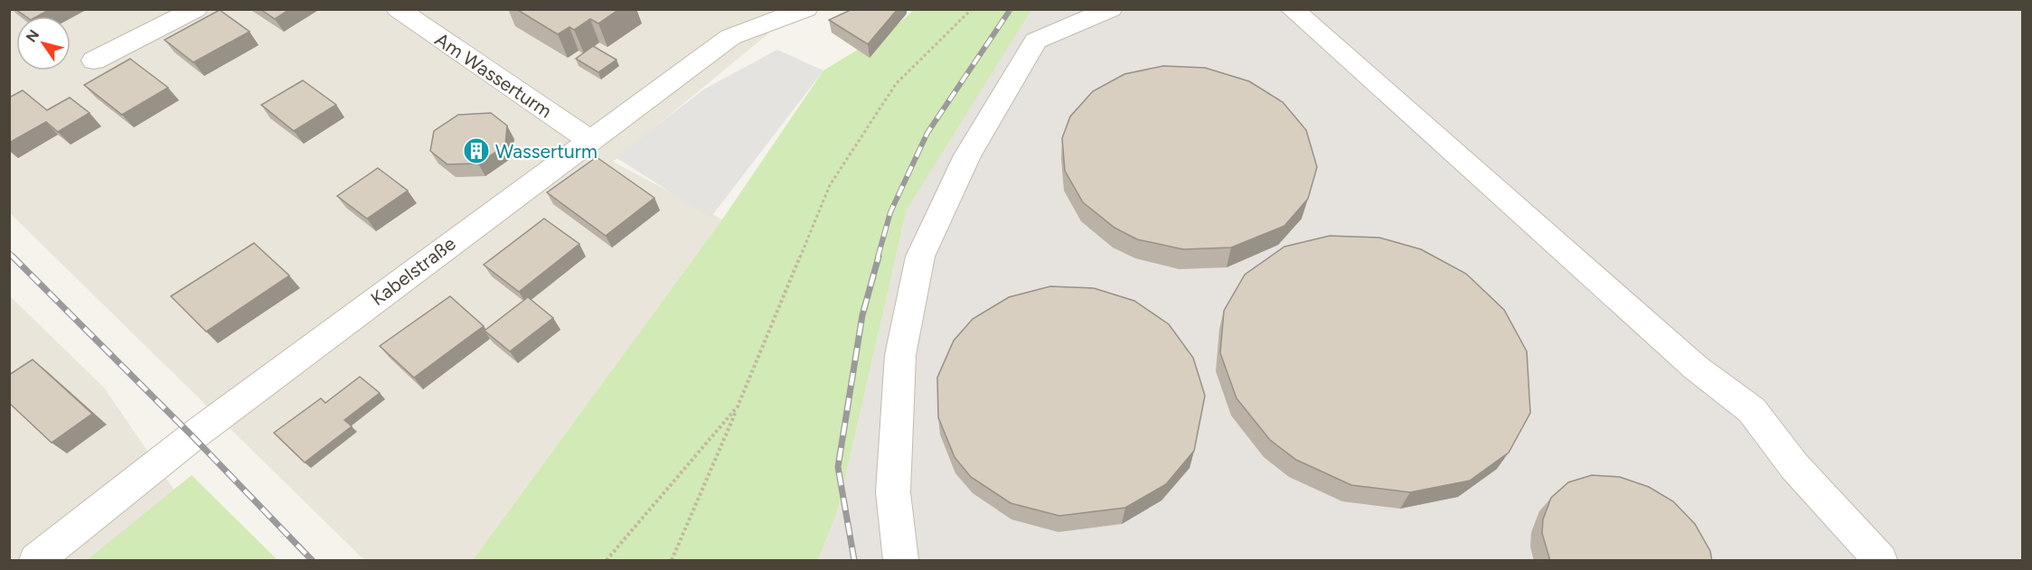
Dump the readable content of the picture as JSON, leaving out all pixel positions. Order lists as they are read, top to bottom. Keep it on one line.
{"streets":{"street":["Am Wasserturm","Kabelstraße"]},"crossings":[["Am Wasserturm","Kabelstraße"]],"places":{"building":["Wasserturm"]},"north":"top left"}
